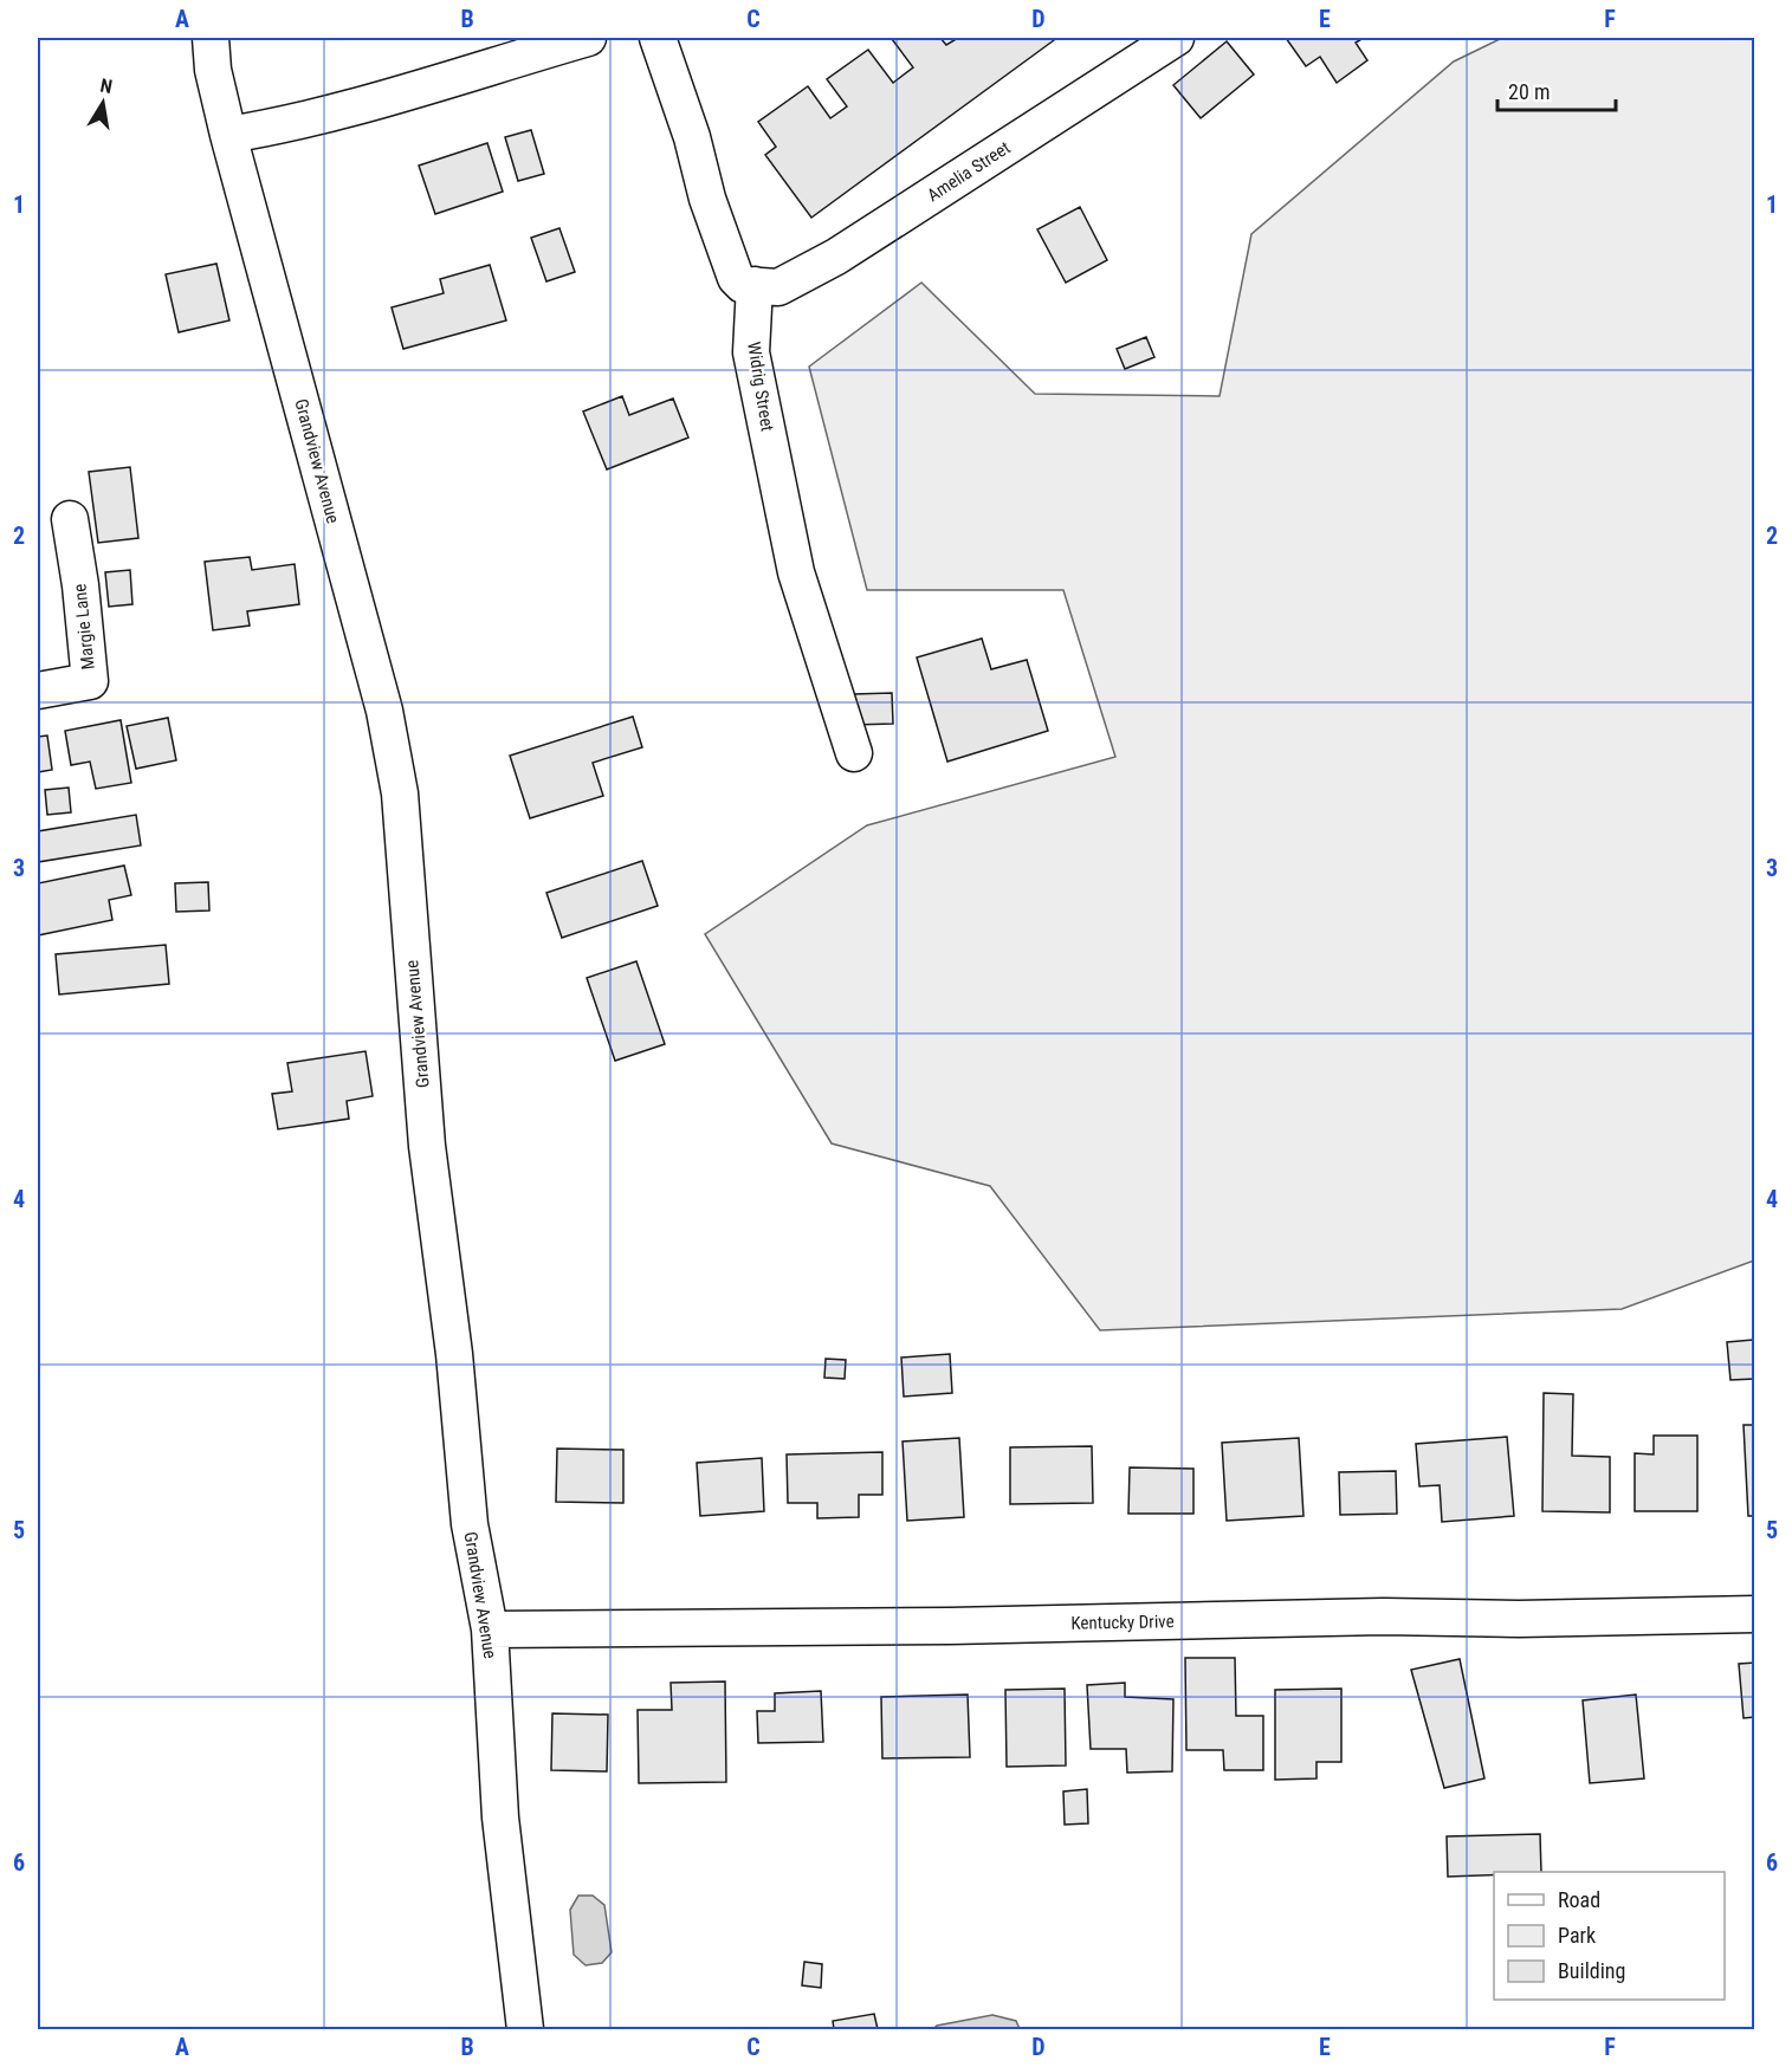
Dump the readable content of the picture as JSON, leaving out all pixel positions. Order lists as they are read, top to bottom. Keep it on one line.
{"streets":{"street":["Amelia Street","Widrig Street","Grandview Avenue","Margie Lane","Kentucky Drive"]},"crossings":[["Amelia Street","Widrig Street"],["Grandview Avenue","Kentucky Drive"]],"legend":["Road","Park","Building"],"scale_bar":"20 m","north":"top","grid":{"columns":["A","B","C","D","E","F"],"rows":["1","2","3","4","5","6"]}}
